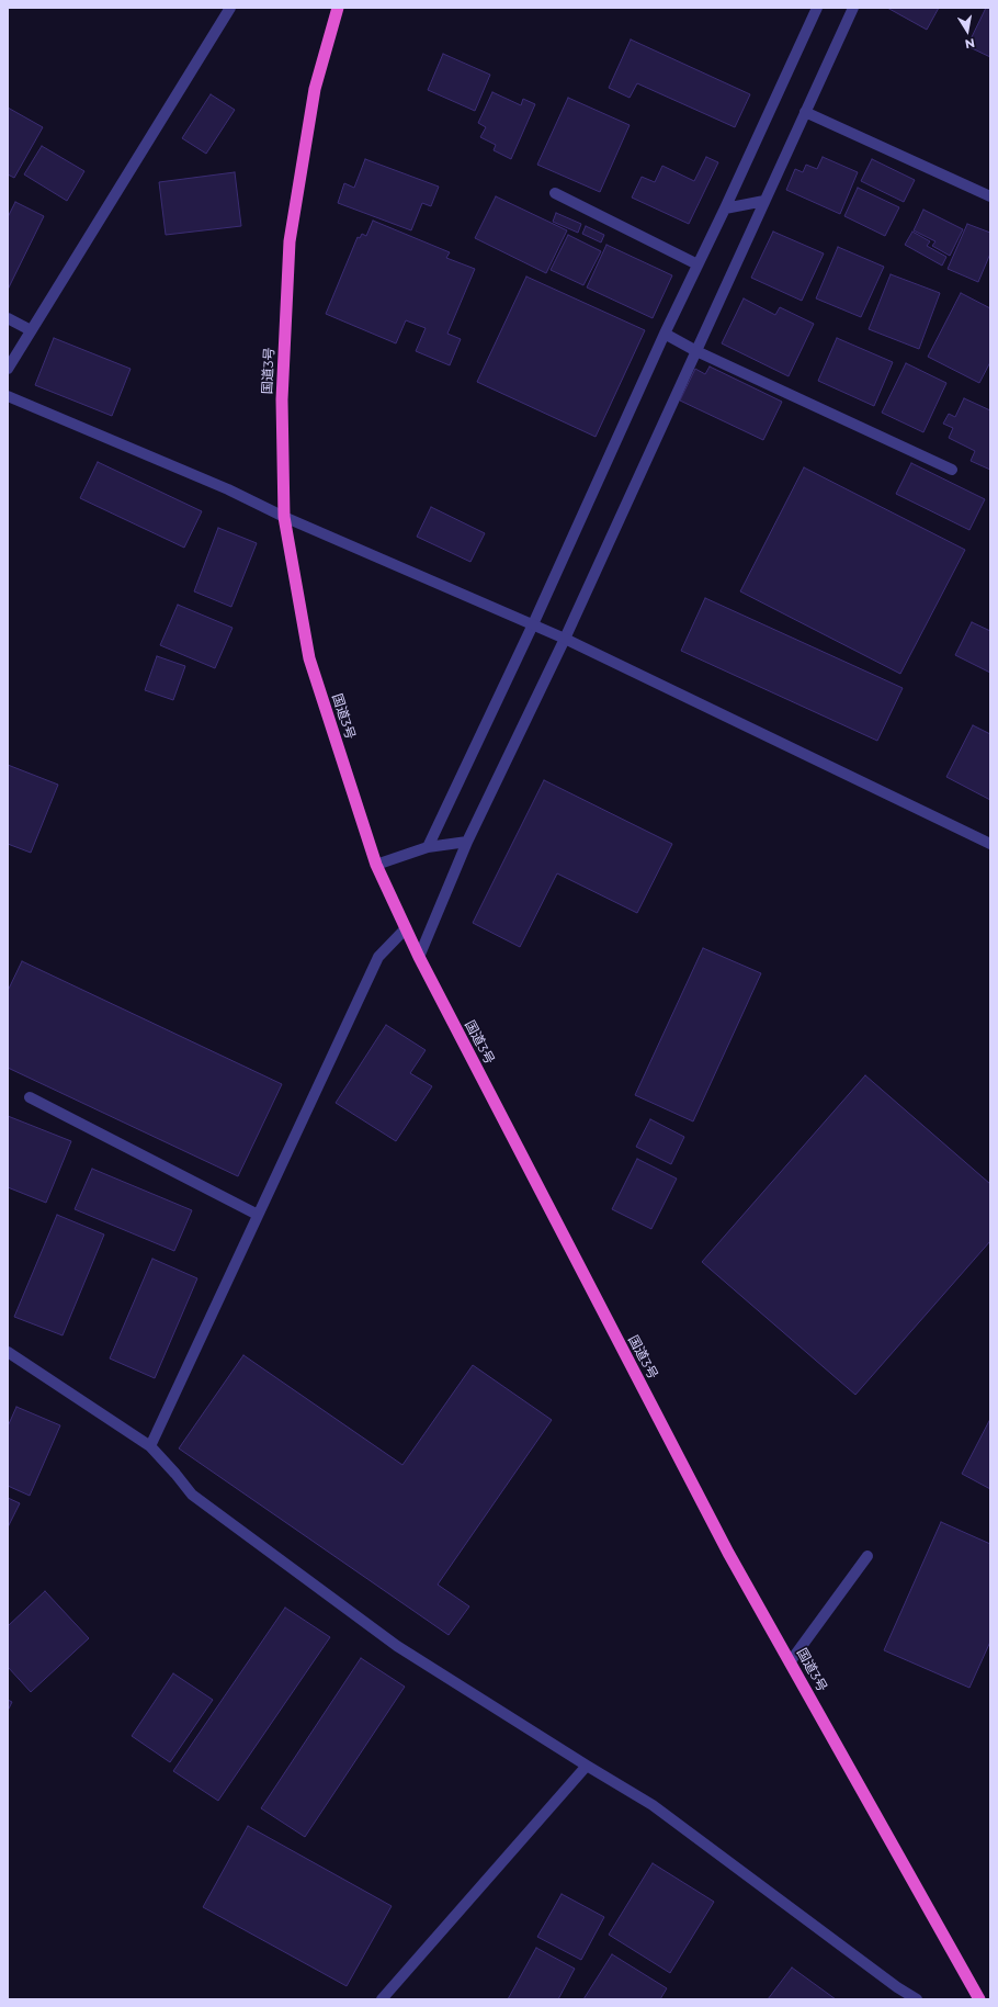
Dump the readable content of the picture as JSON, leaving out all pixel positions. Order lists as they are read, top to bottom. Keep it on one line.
{"streets":{"highway":["国道3号"]},"north":"bottom"}
